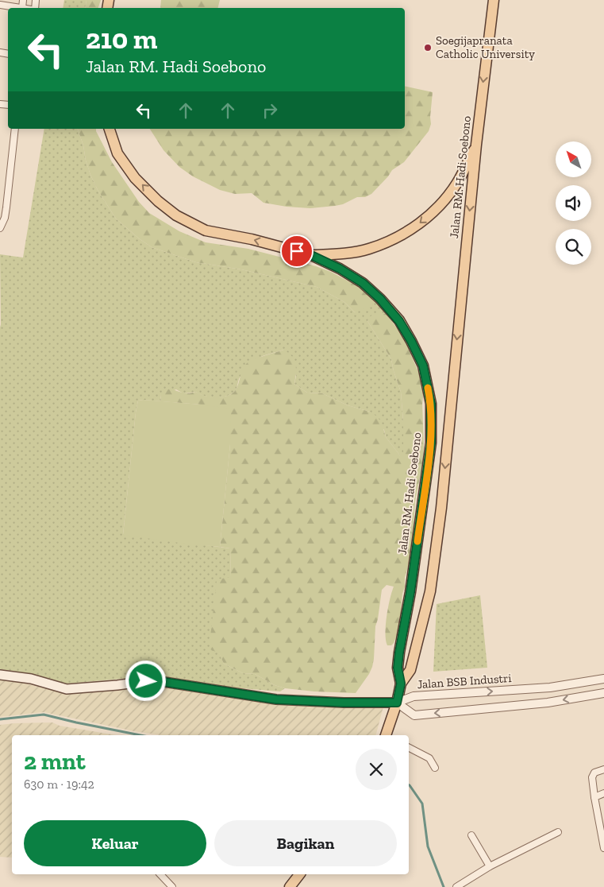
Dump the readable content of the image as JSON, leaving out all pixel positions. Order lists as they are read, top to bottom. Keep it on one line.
{"streets":{"main road":["Jalan RM. Hadi Soebono"],"street":["Jalan BSB Industri"]},"crossings":[["Jalan RM. Hadi Soebono","Jalan BSB Industri"]],"places":["Soegijapranata Catholic University"],"north":"top left","page":{"turn":["210 m","Jalan RM. Hadi Soebono"],"heading":["2 mnt","630 m · 19:42"],"buttons":["Keluar","Bagikan"]}}
